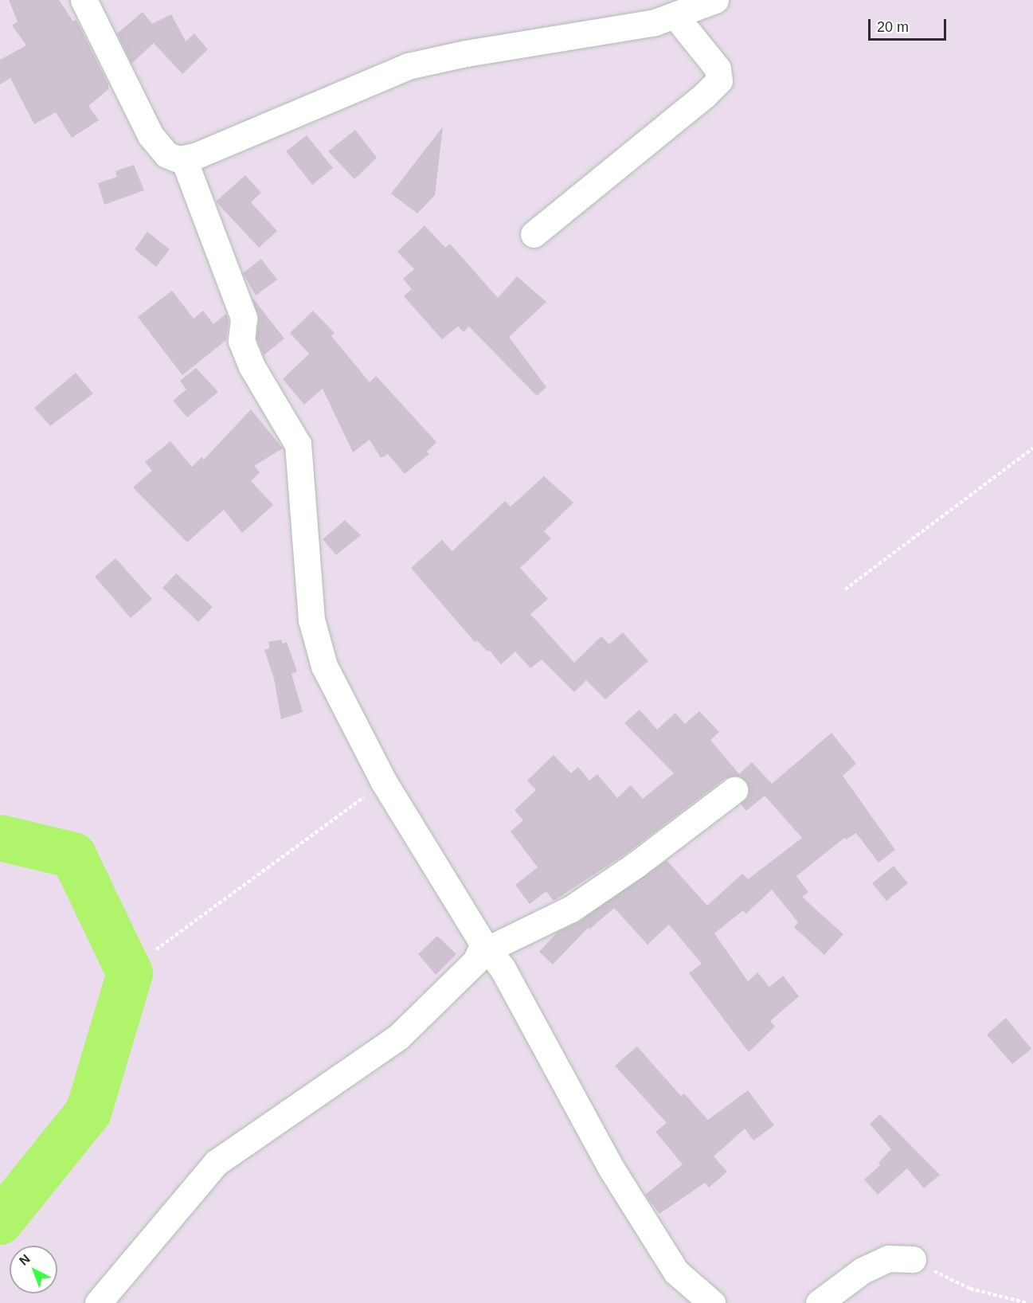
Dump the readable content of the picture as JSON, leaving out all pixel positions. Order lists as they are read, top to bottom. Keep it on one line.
{"scale_bar":"20 m","north":"top left"}
